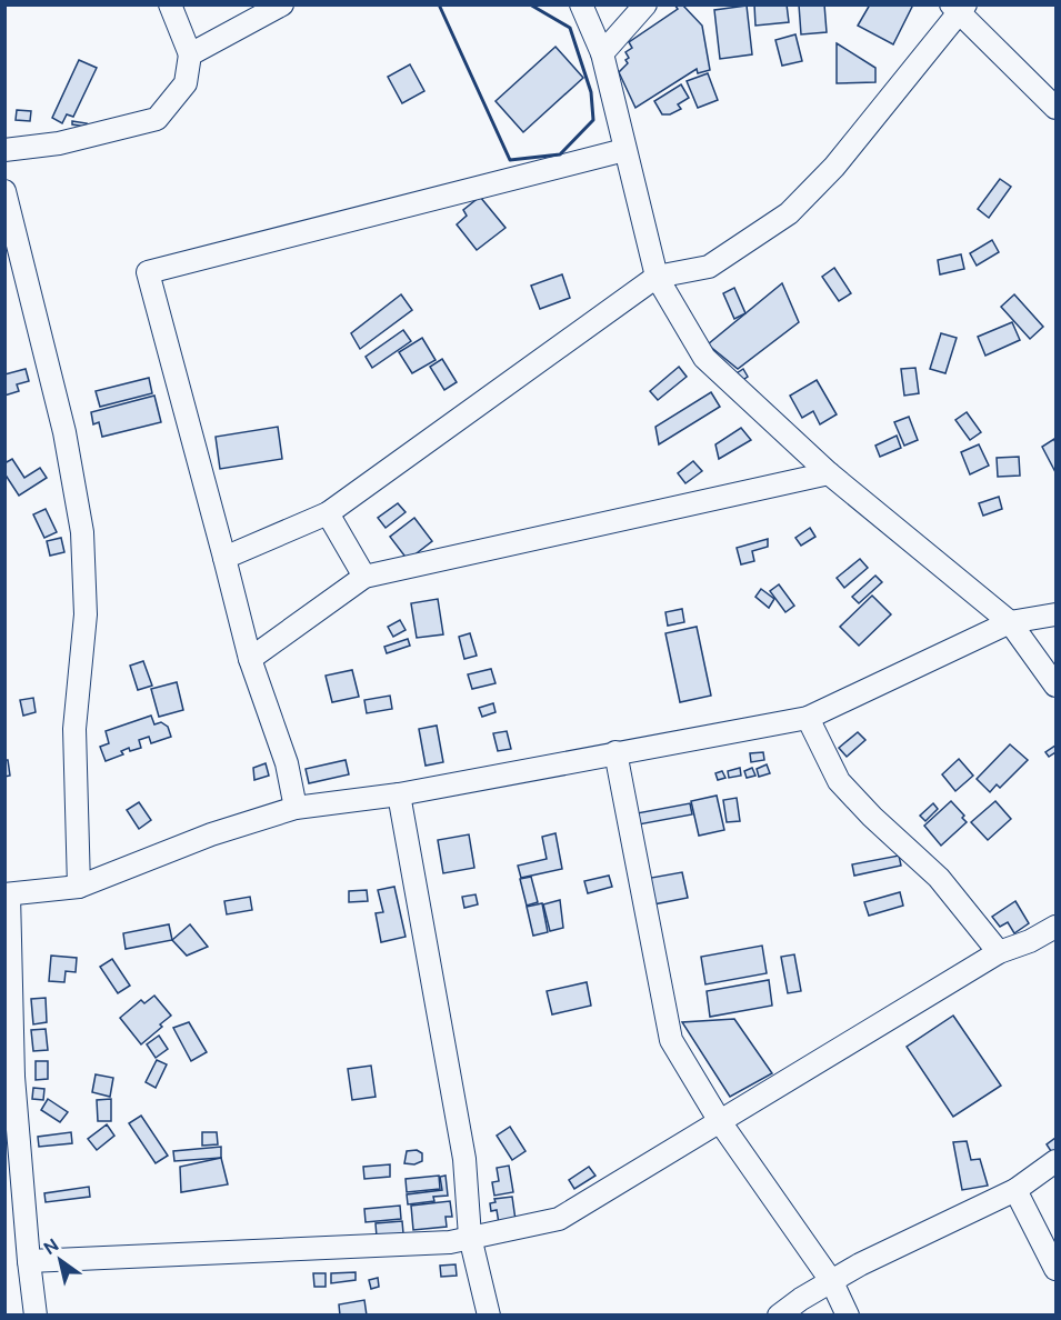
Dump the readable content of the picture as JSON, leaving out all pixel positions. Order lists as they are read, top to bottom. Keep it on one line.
{"north":"top left"}
